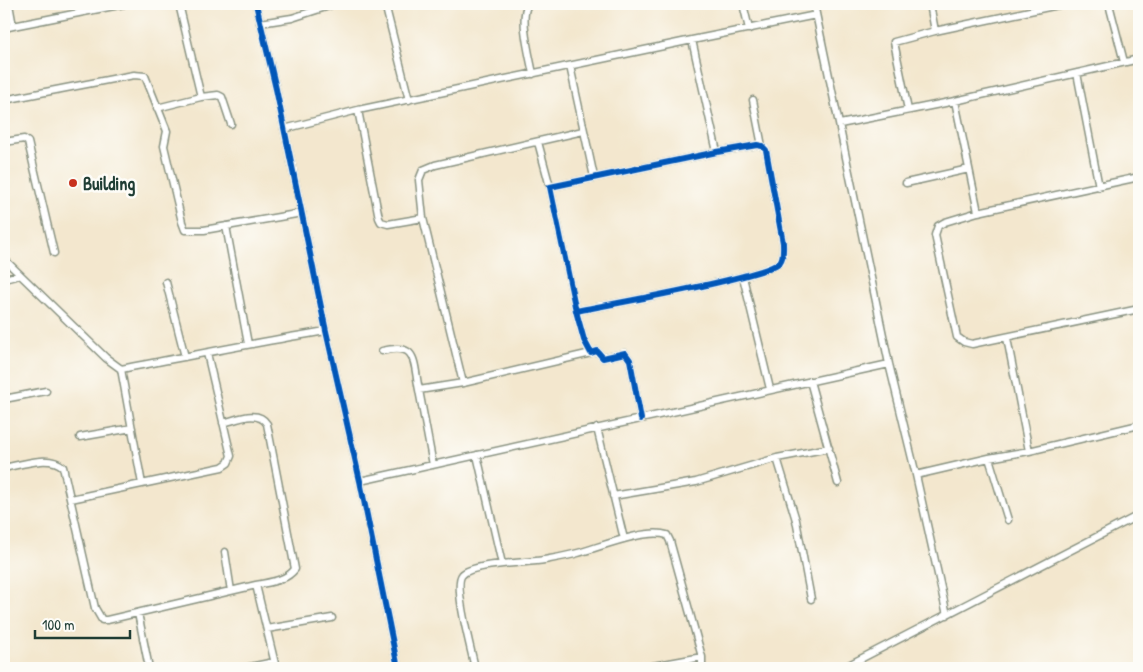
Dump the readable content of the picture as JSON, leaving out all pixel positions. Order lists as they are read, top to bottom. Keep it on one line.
{"places":["Building"],"scale_bar":"100 m"}
